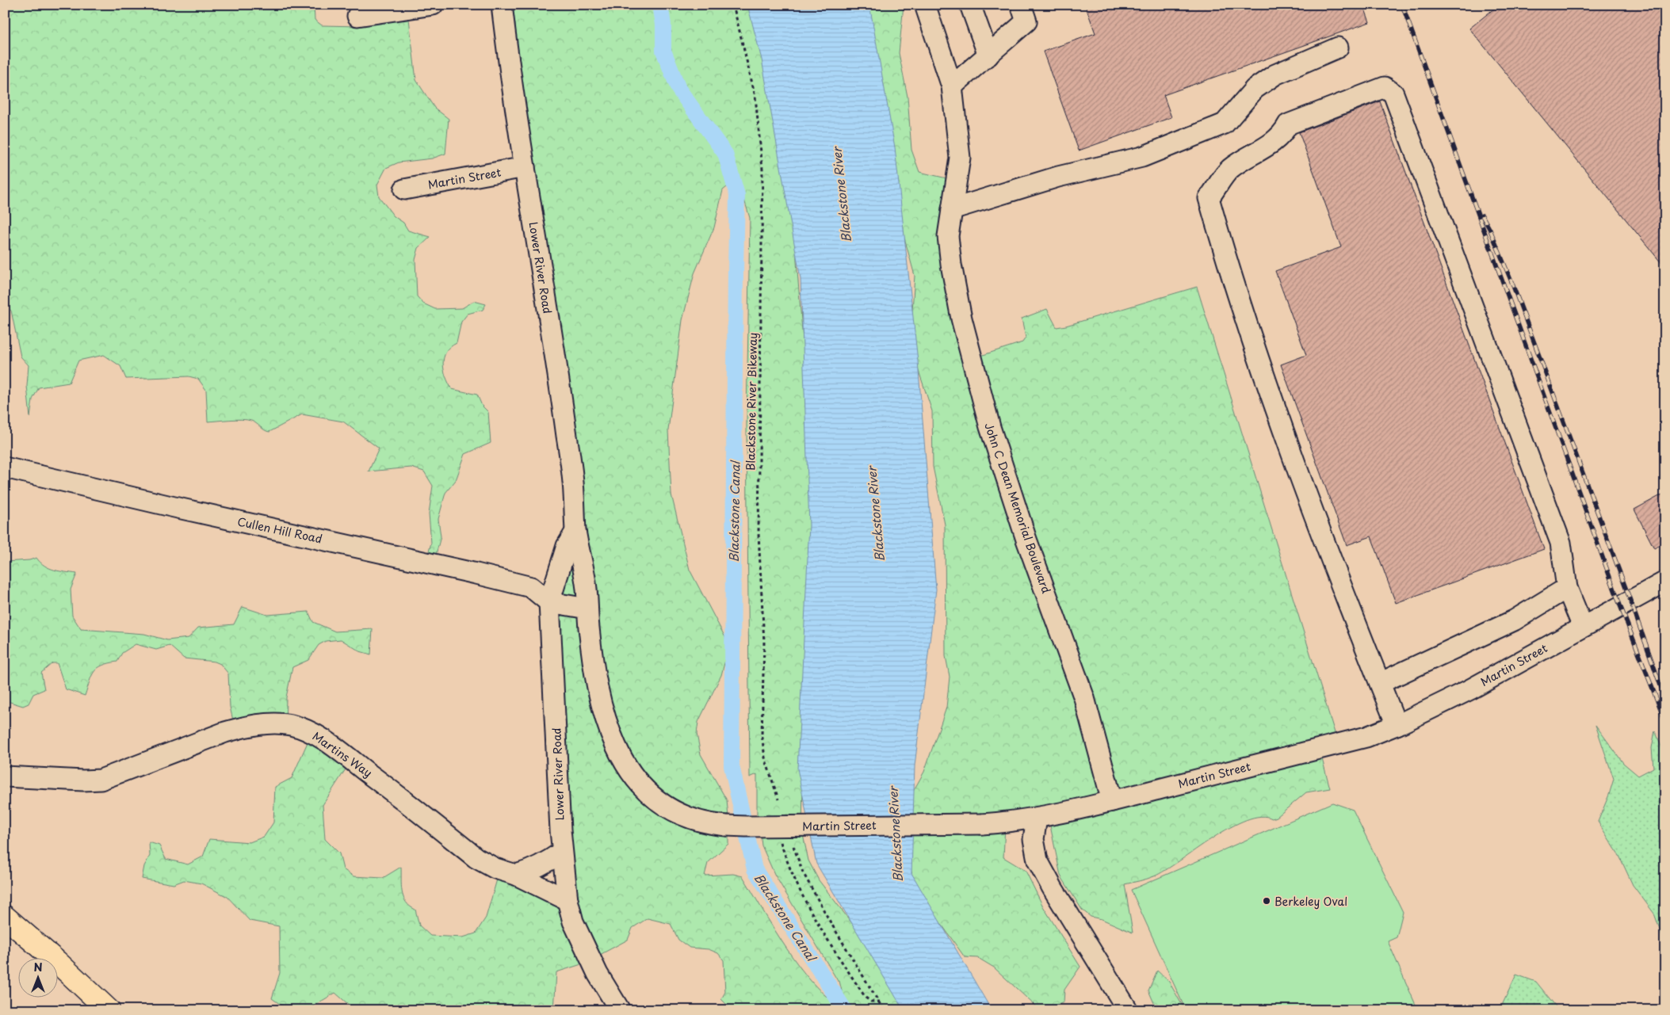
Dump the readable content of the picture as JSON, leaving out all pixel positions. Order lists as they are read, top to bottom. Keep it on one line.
{"streets":{"street":["Martin Street","Lower River Road","John C Dean Memorial Boulevard","Cullen Hill Road","Martins Way"],"path":["Blackstone River Bikeway"]},"crossings":[["Martin Street","Lower River Road"],["Martin Street","John C Dean Memorial Boulevard"],["Lower River Road","Cullen Hill Road"],["Lower River Road","Martins Way"]],"water":["Blackstone River","Blackstone Canal"],"places":["Berkeley Oval"],"north":"top"}
